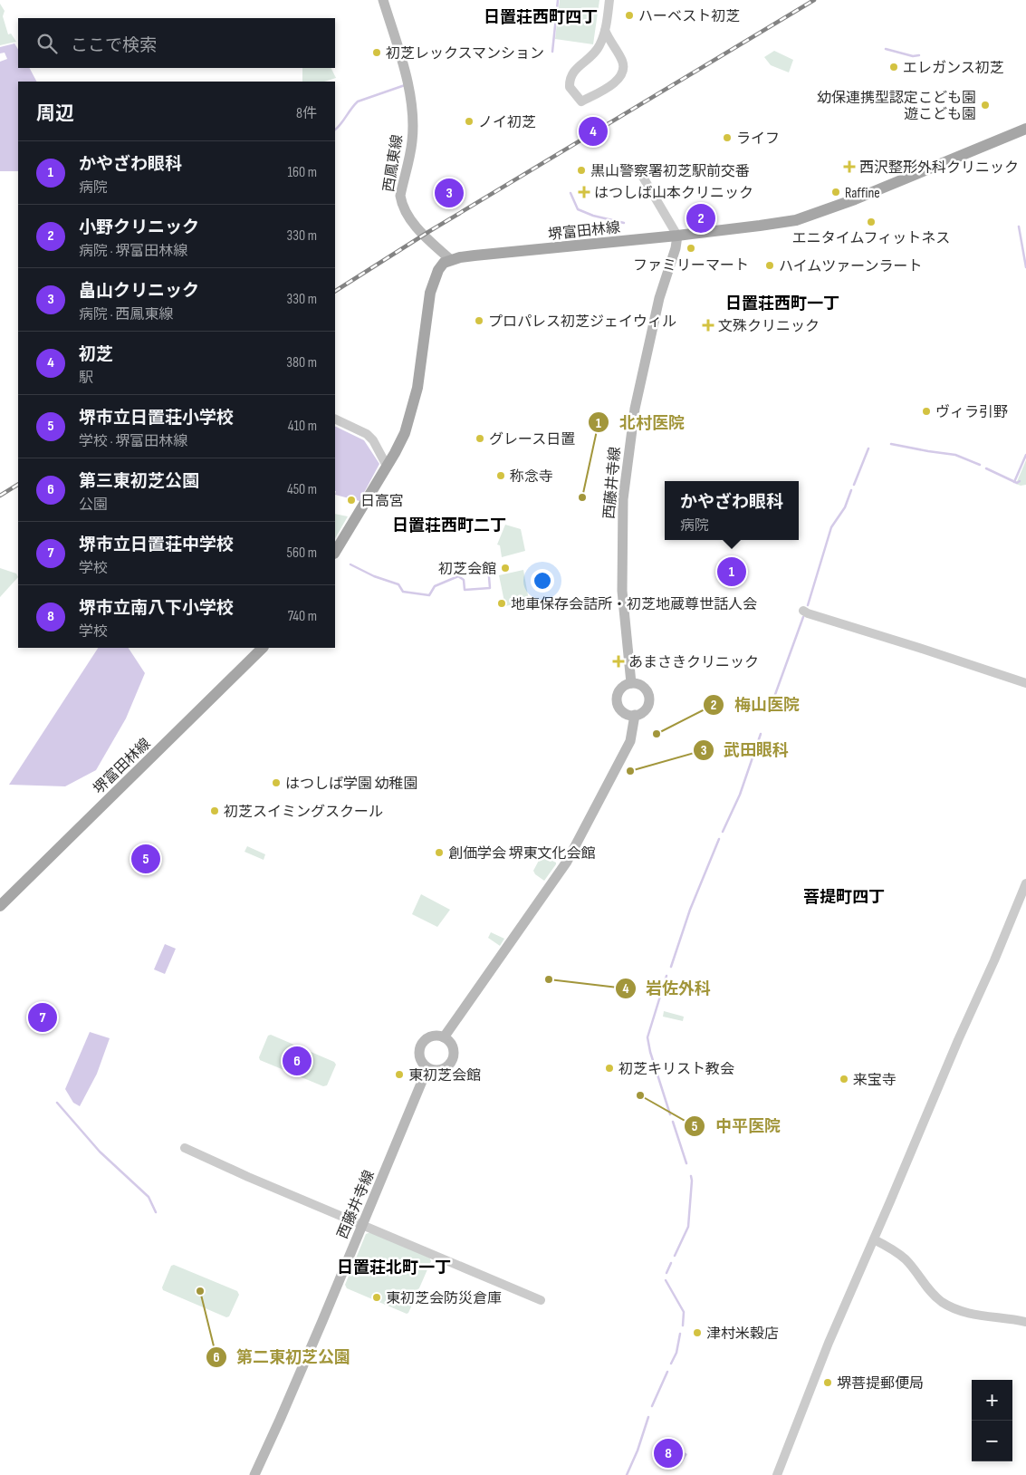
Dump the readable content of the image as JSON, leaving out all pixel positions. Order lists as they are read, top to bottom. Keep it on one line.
{"streets":{"main road":["西鳳東線","堺富田林線","西藤井寺線"]},"crossings":[["西鳳東線","堺富田林線"],["堺富田林線","西藤井寺線"]],"districts":["日置荘西町四丁","日置荘西町一丁","日置荘西町二丁","菩提町四丁","日置荘北町一丁"],"places":{"other":["ハーベスト初芝","初芝レックスマンション","エレガンス初芝","幼保連携型認定こども園 遊こども園","ノイ初芝","ライフ","黒山警察署初芝駅前交番","Raffine","エニタイムフィットネス","ファミリーマート","ハイムツァーンラート","プロパレス初芝ジェイウィル","ヴィラ引野","グレース日置","称念寺","北村医院","日高宮","初芝会館","地車保存会詰所・初芝地蔵尊世話人会","梅山医院","武田眼科","はつしば学園 幼稚園","初芝スイミングスクール","創価学会 堺東文化会館","岩佐外科","初芝キリスト教会","東初芝会館","来宝寺","中平医院","第二東初芝公園","東初芝会防災倉庫","津村米穀店","堺菩提郵便局"],"health":["西沢整形外科クリニック","はつしば山本クリニック","文殊クリニック","あまさきクリニック"]},"page":{"search":"ここで検索","heading":["周辺","8件"],"pins":["4","3","2","1","5","7","6","8"],"list":[{"mark":"1","name":"かやざわ眼科","note":"病院","value":"160 m"},{"mark":"2","name":"小野クリニック","note":"病院 · 堺富田林線","value":"330 m"},{"mark":"3","name":"畠山クリニック","note":"病院 · 西鳳東線","value":"330 m"},{"mark":"4","name":"初芝","note":"駅","value":"380 m"},{"mark":"5","name":"堺市立日置荘小学校","note":"学校 · 堺富田林線","value":"410 m"},{"mark":"6","name":"第三東初芝公園","note":"公園","value":"450 m"},{"mark":"7","name":"堺市立日置荘中学校","note":"学校","value":"560 m"},{"mark":"8","name":"堺市立南八下小学校","note":"学校","value":"740 m"}],"popup":["かやざわ眼科","病院"],"map_buttons":["+","−"]}}
